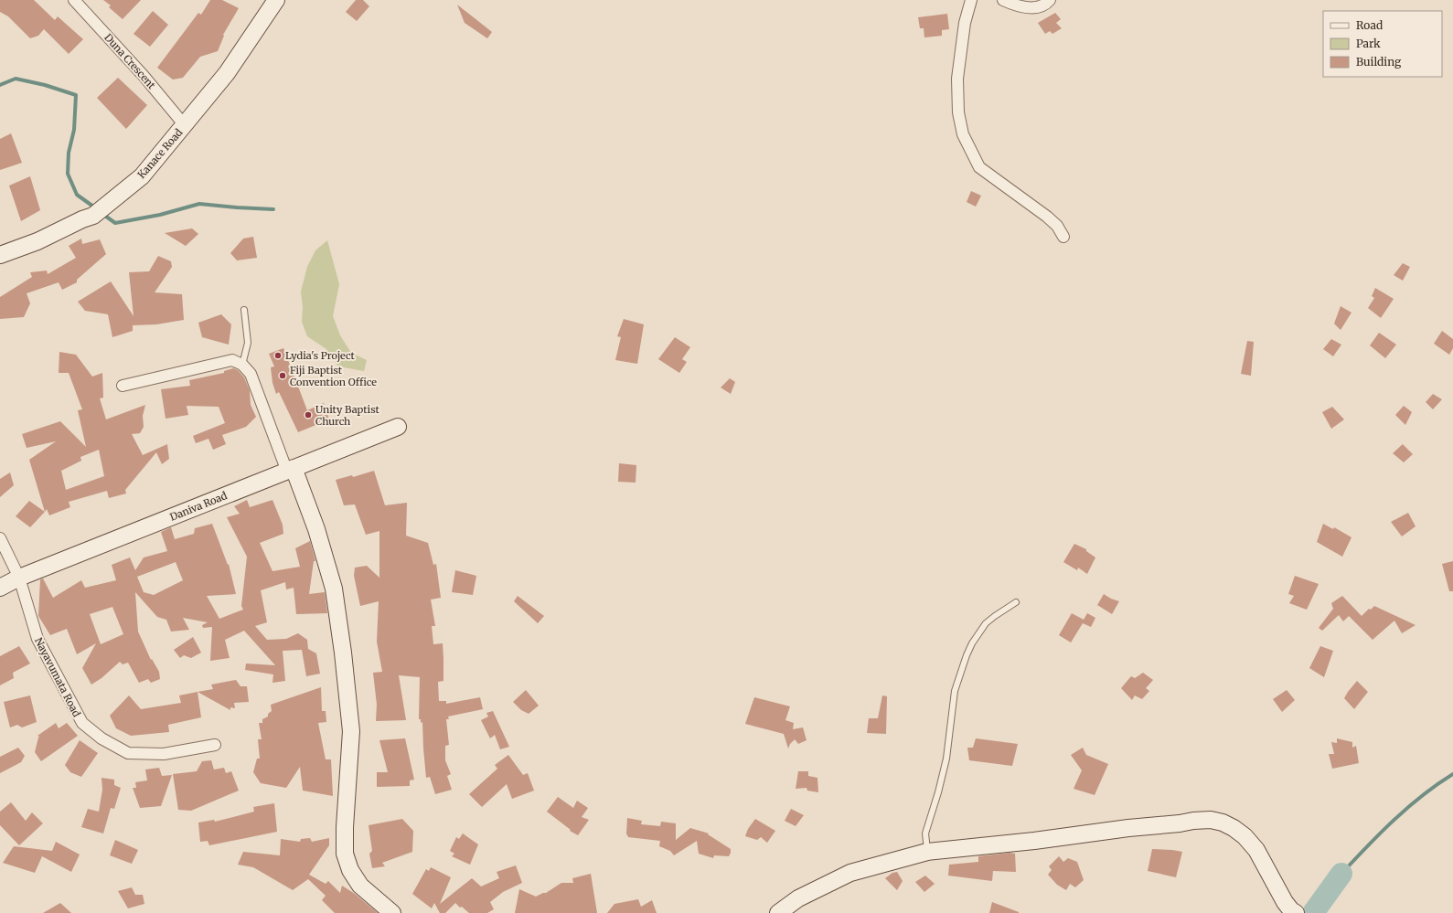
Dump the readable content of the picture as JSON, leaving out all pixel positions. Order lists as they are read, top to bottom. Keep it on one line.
{"streets":{"street":["Duna Crescent","Kanace Road","Daniva Road","Nayavumata Road"]},"crossings":[["Duna Crescent","Kanace Road"],["Daniva Road","Nayavumata Road"]],"places":["Lydia's Project","Fiji Baptist Convention Office","Unity Baptist Church"],"legend":["Road","Park","Building"]}
